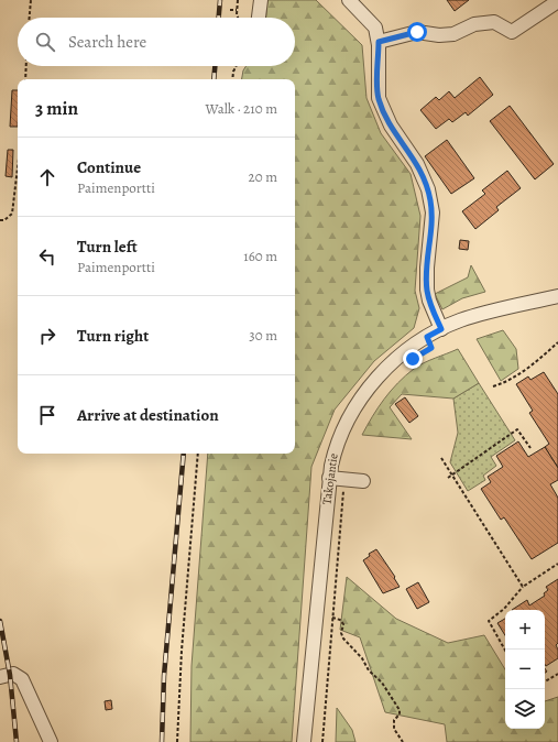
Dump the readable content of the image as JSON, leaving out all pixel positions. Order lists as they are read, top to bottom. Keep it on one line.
{"streets":{"street":["Takojantie"]},"page":{"search":"Search here","heading":["3 min","Walk · 210 m"],"list":[["Continue","Paimenportti","20 m"],["Turn left","Paimenportti","160 m"],["Turn right","30 m"],"Arrive at destination"],"map_buttons":["+","−"]}}
